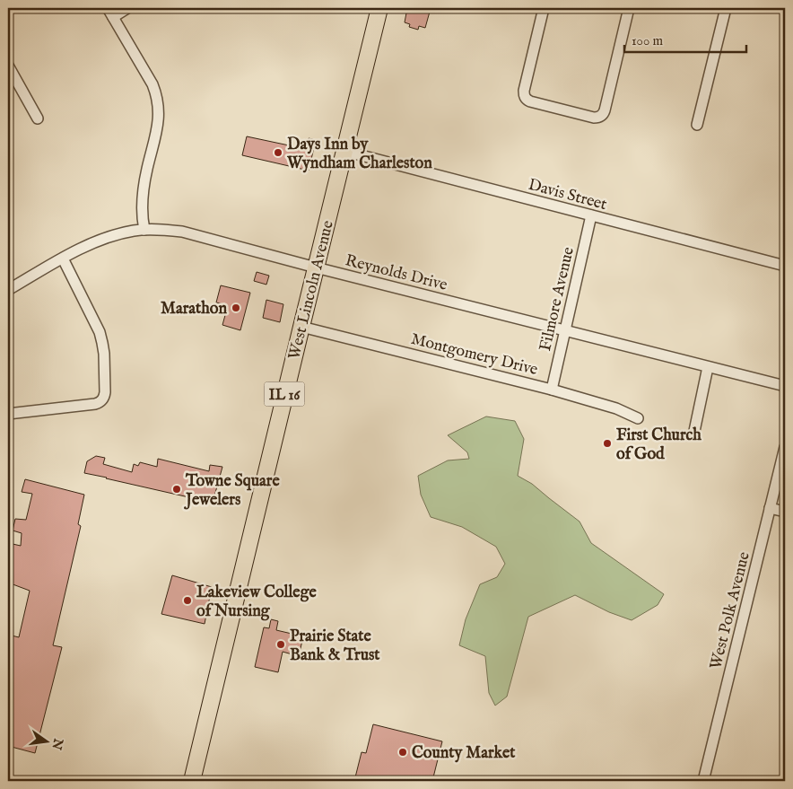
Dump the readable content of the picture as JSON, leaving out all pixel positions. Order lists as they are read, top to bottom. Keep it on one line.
{"streets":{"main road":["West Lincoln Avenue","IL 16"],"street":["Davis Street","Reynolds Drive","Filmore Avenue","Montgomery Drive","West Polk Avenue"]},"crossings":[["Davis Street","West Lincoln Avenue"],["Davis Street","Filmore Avenue"],["Reynolds Drive","West Lincoln Avenue"],["Reynolds Drive","Filmore Avenue"],["West Lincoln Avenue","Montgomery Drive"],["Filmore Avenue","Montgomery Drive"]],"places":["Days Inn by Wyndham Charleston","Marathon","First Church of God","Towne Square Jewelers","Lakeview College of Nursing","Prairie State Bank & Trust","County Market"],"scale_bar":"100 m","north":"right"}
